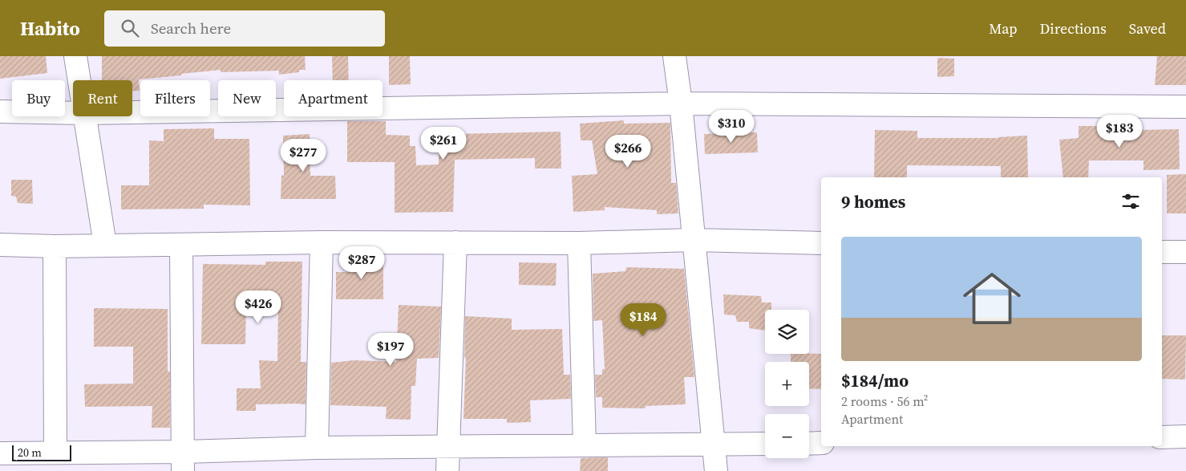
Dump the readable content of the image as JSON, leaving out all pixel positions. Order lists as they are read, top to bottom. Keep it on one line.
{"scale_bar":"20 m","page":{"header":"Habito","search":"Search here","nav":["Map","Directions","Saved"],"chip":["Buy","Rent","Filters","New","Apartment"],"price":["$310","$183","$261","$266","$277","$287","$426","$184","$197"],"heading":"9 homes","list":[{"name":"$184/mo","note":"2 rooms · 56 m² · Apartment"}],"map_buttons":["+","−"],"scale":"20 m"}}
